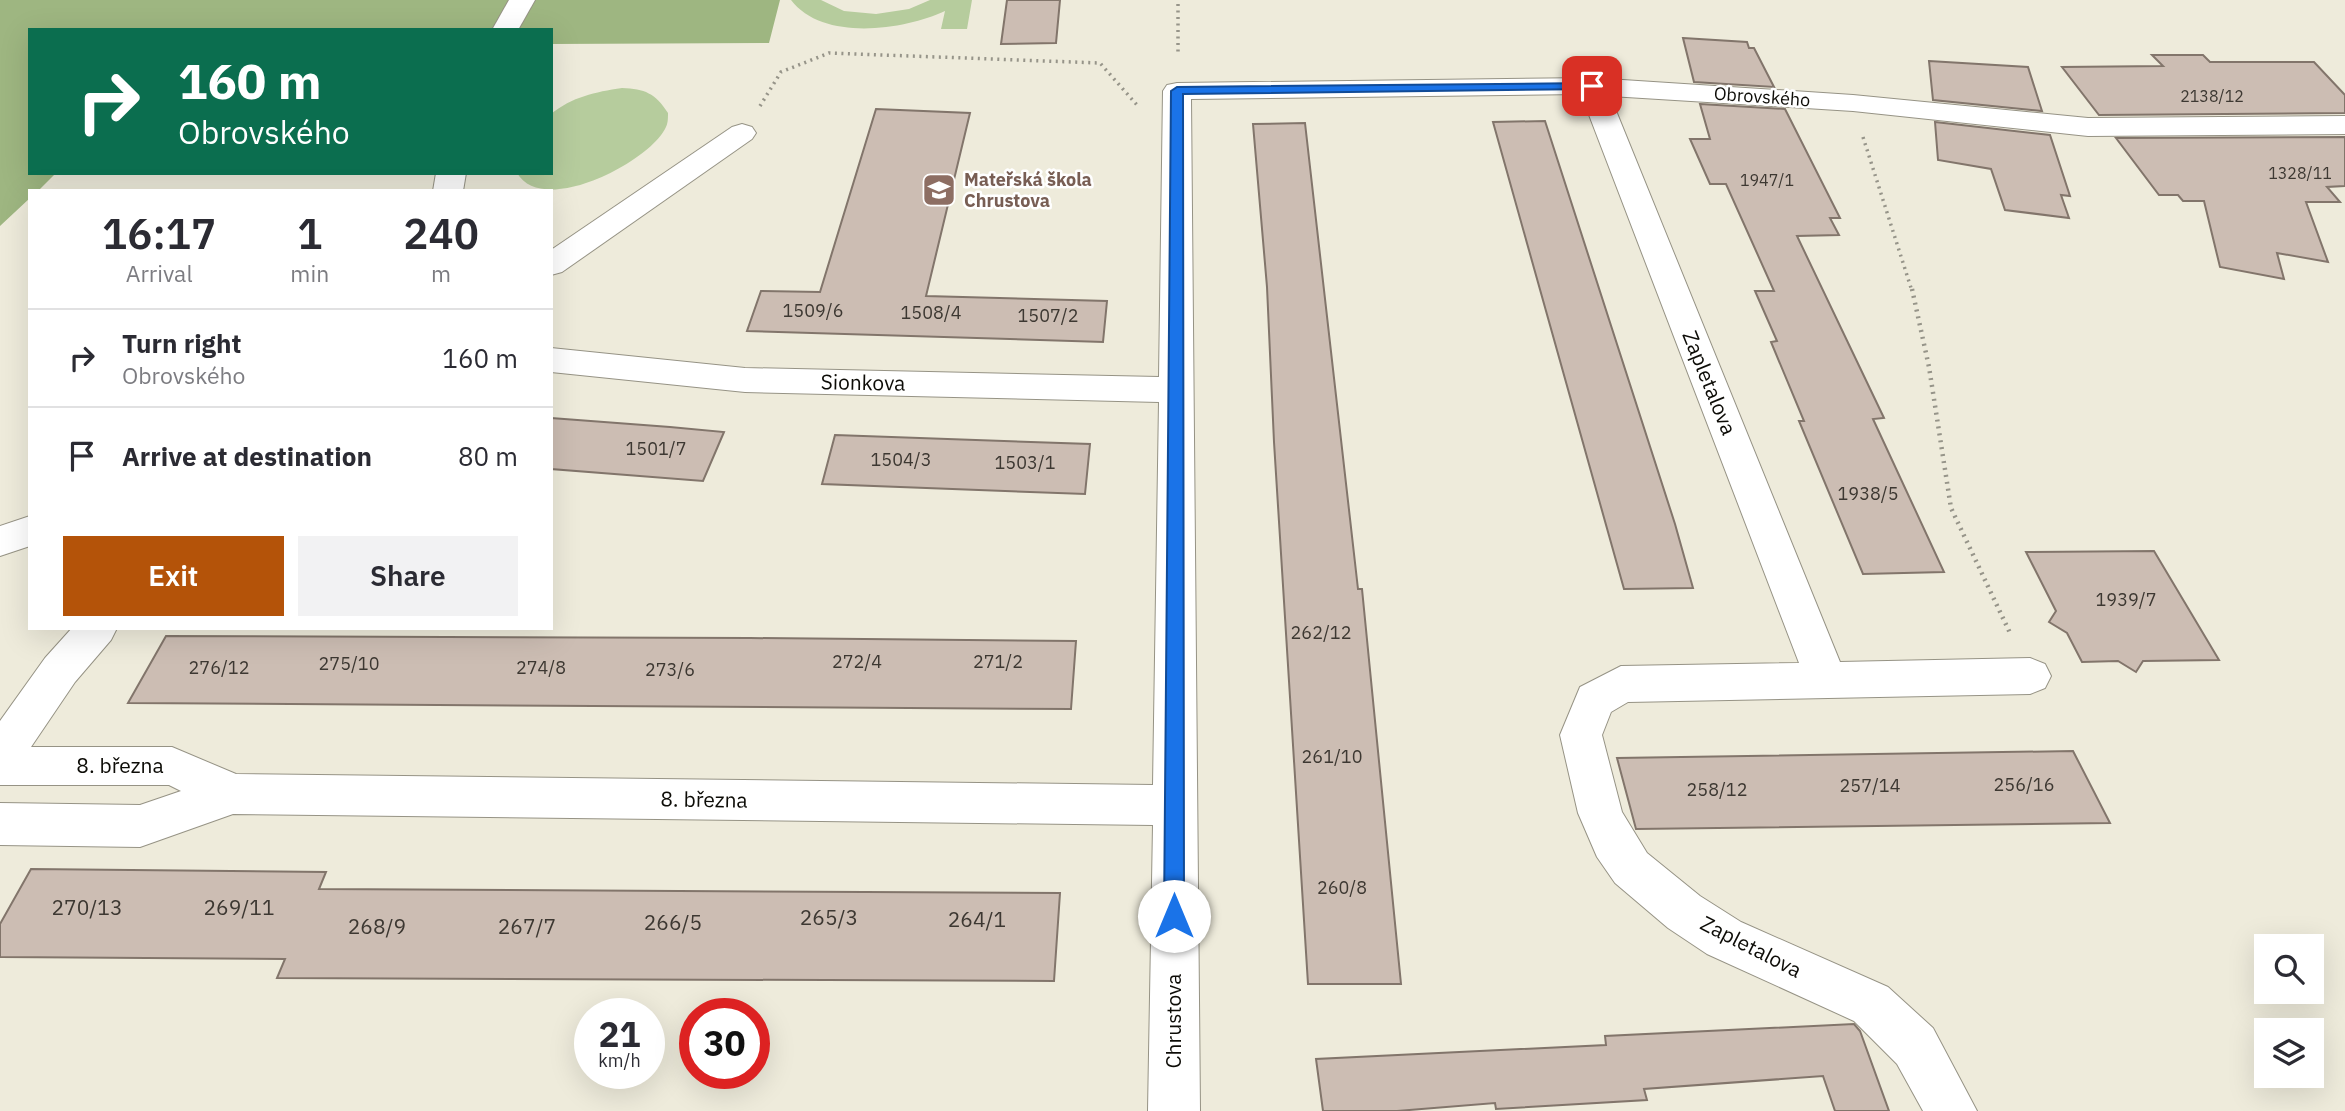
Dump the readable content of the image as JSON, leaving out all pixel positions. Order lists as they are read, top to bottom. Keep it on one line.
{"streets":{"street":["Obrovského","Sionkova","Zapletalova","8. března","Chrustova"]},"crossings":[["Obrovského","Zapletalova"],["Obrovského","Chrustova"],["Sionkova","Chrustova"],["8. března","Chrustova"]],"places":{"school or university":["Mateřská škola Chrustova"]},"house_numbers":["2138/12","1328/11","1947/1","1509/6","1508/4","1507/2","1501/7","1504/3","1503/1","1938/5","1939/7","262/12","272/4","271/2","275/10","276/12","274/8","273/6","261/10","256/16","257/14","258/12","260/8","270/13","269/11","265/3","264/1","266/5","268/9","267/7"],"page":{"turn":["160 m","Obrovského"],"eta":["16:17","Arrival","1","min","240","m"],"list":[{"name":"Turn right","note":"Obrovského","value":"160 m"},{"name":"Arrive at destination","value":"80 m"}],"buttons":["Exit","Share"],"speed":"21 km/h","limit":"30"}}
